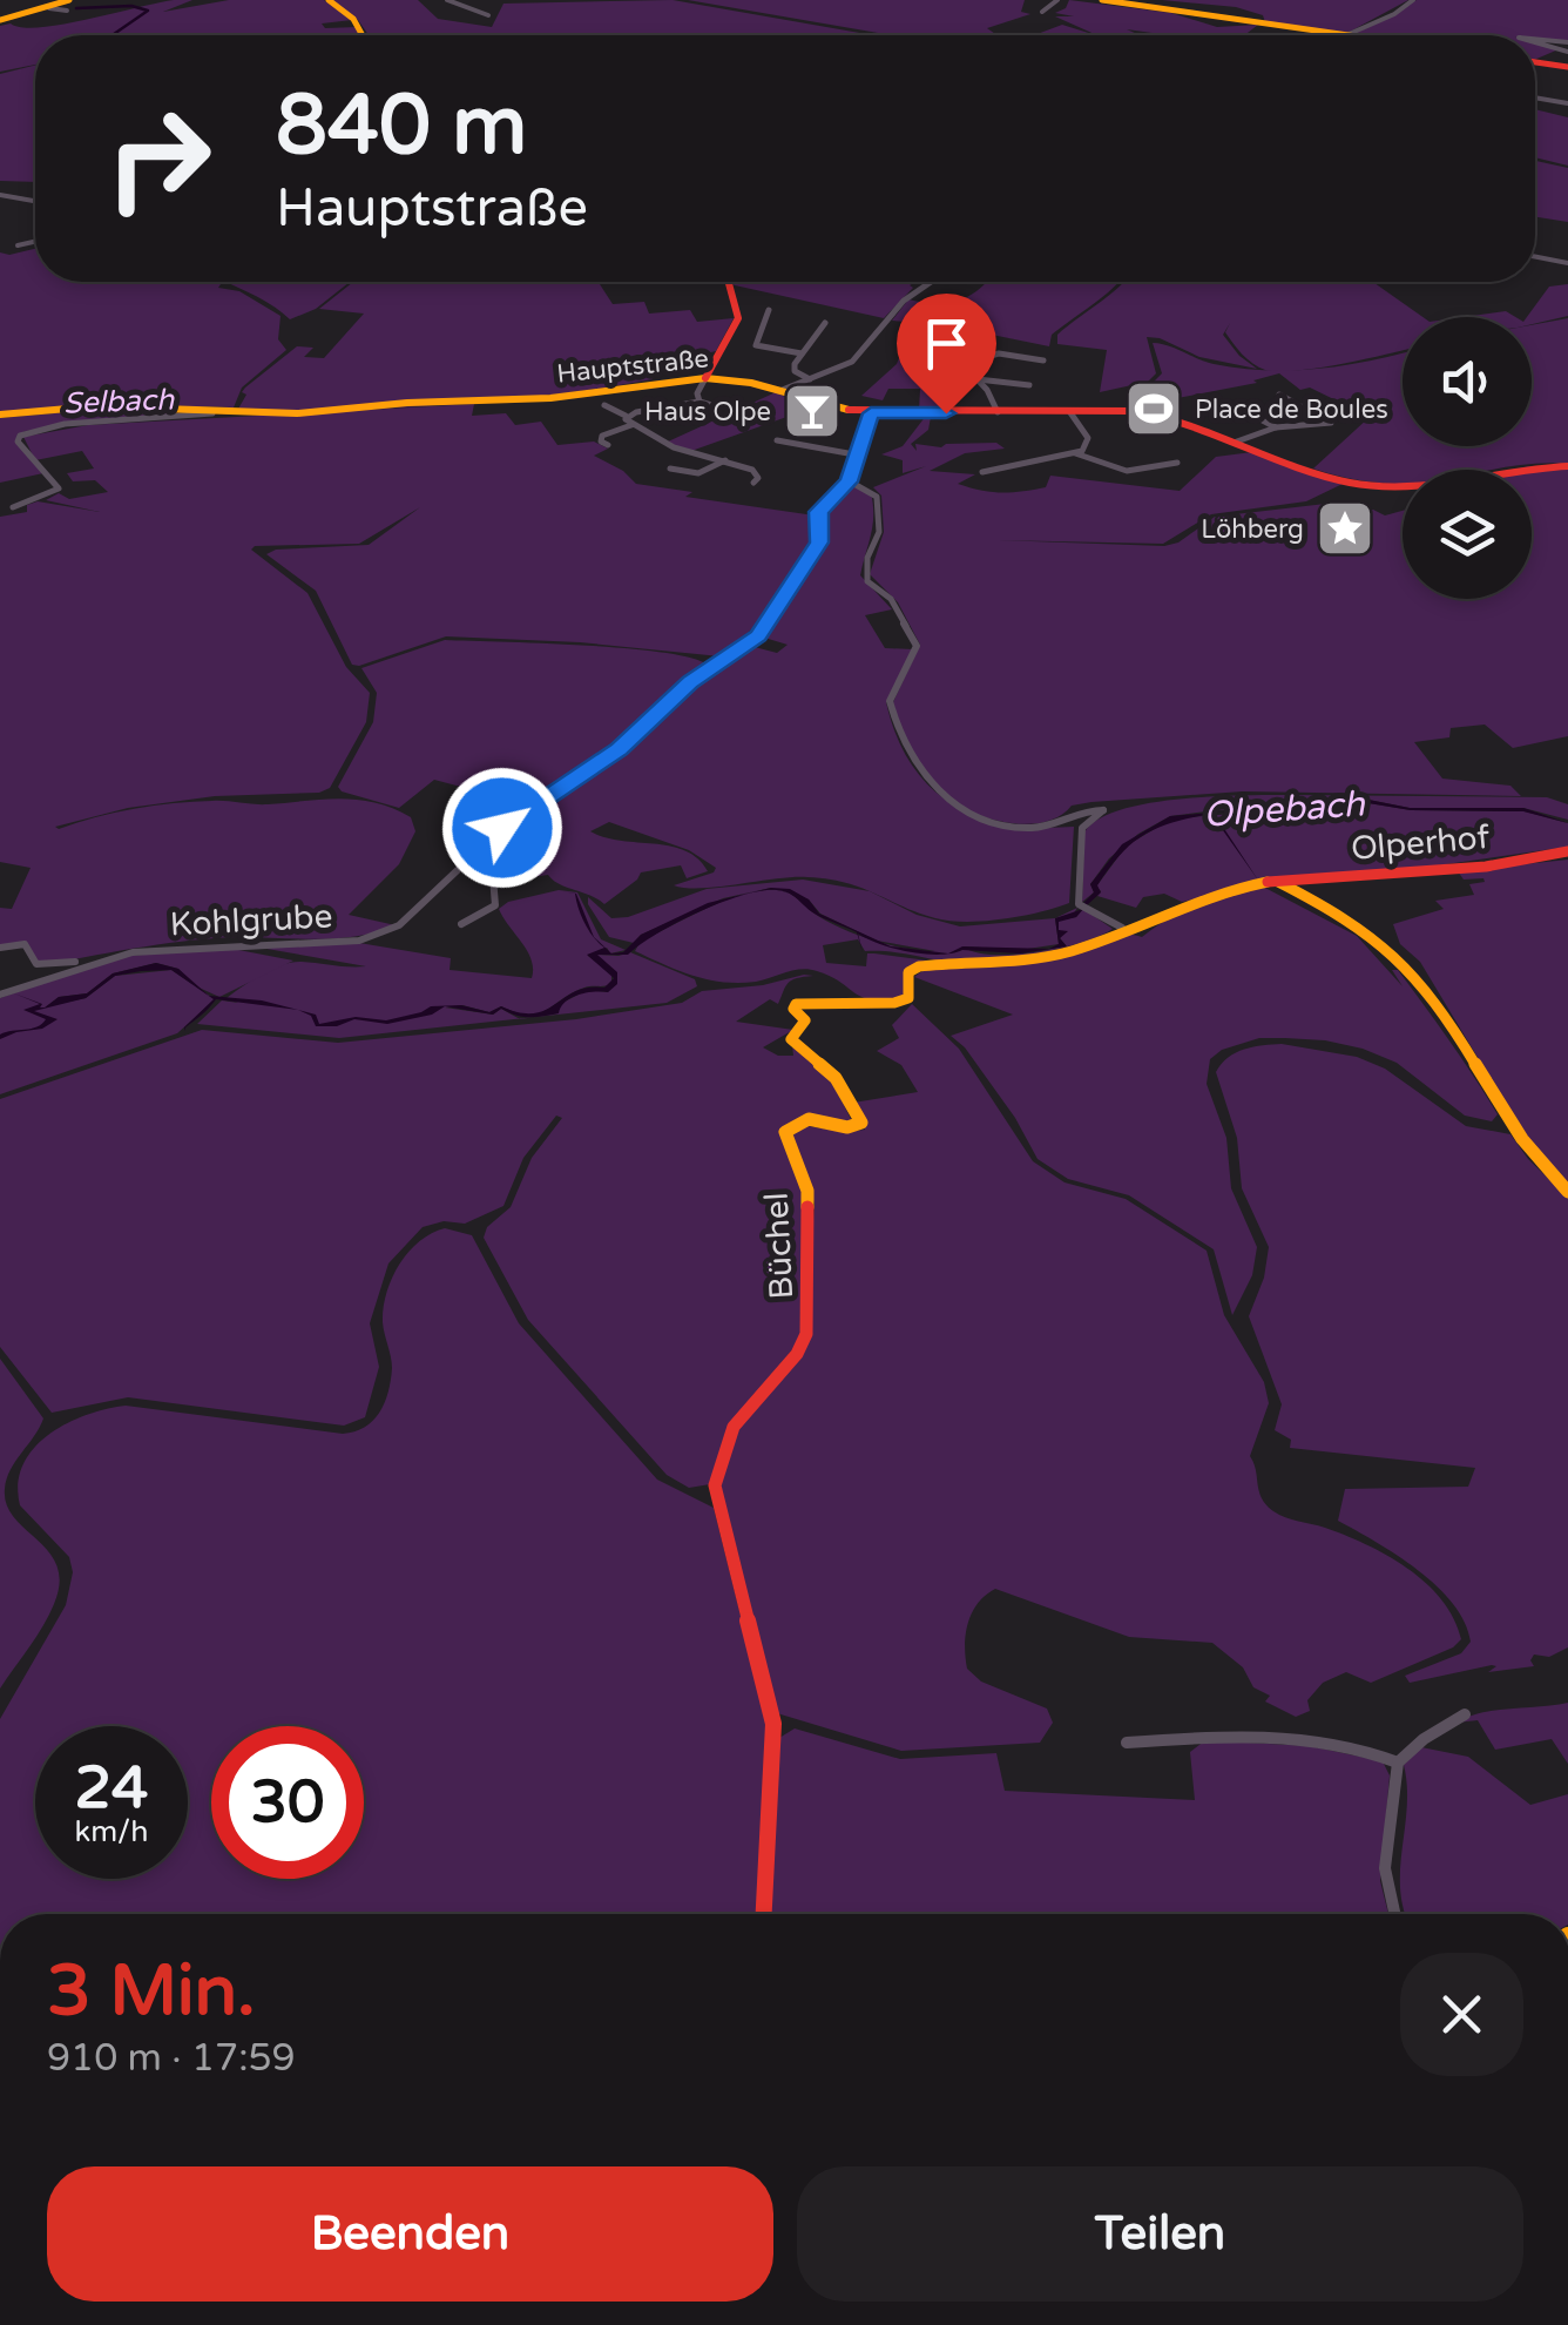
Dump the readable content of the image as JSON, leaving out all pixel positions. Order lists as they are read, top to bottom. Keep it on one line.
{"streets":{"street":["Hauptstraße","Olperhof","Kohlgrube","Büchel"]},"crossings":[["Olperhof","Büchel"]],"water":["Selbach","Olpebach"],"places":{"sports":["Place de Boules"],"bar":["Haus Olpe"],"place":["Löhberg"]},"page":{"turn":["840 m","Hauptstraße"],"speed":"24 km/h","limit":"30","heading":["3 Min.","910 m · 17:59"],"buttons":["Beenden","Teilen"]}}
